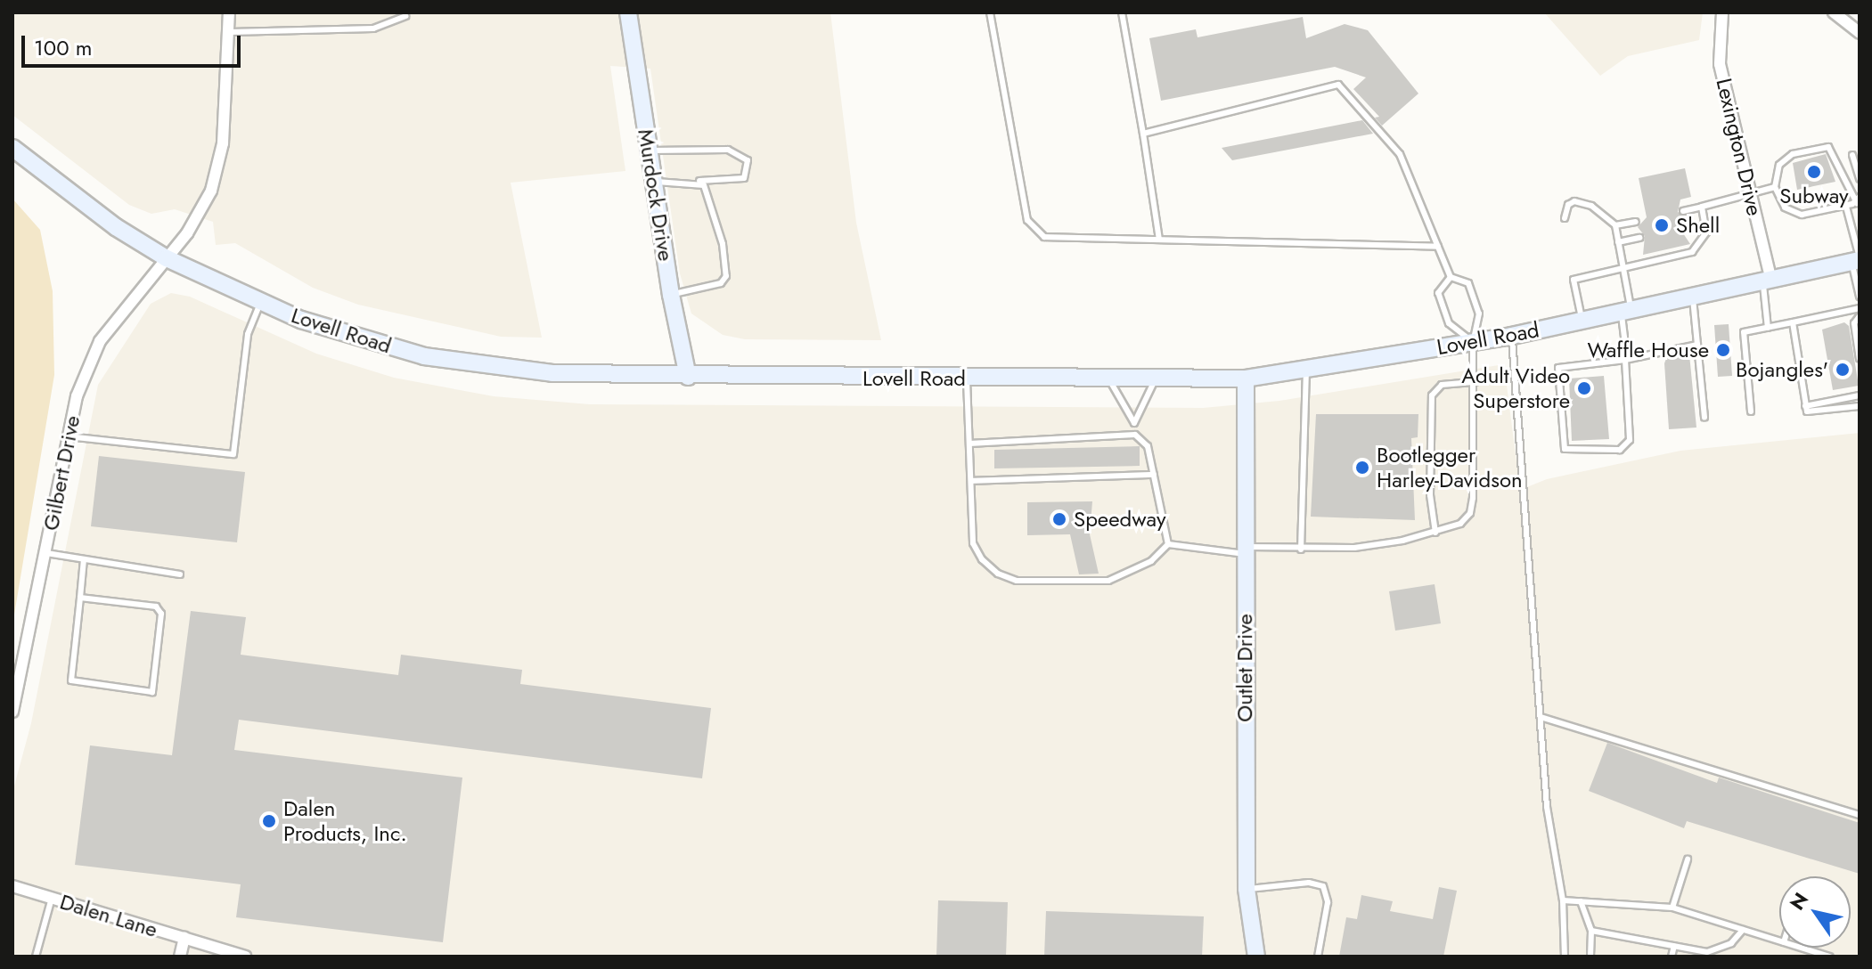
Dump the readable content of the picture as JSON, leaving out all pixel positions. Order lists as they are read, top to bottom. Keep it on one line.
{"streets":{"main road":["Murdock Drive","Lovell Road","Outlet Drive"],"street":["Lexington Drive","Gilbert Drive","Dalen Lane"]},"crossings":[["Lexington Drive","Lovell Road"],["Murdock Drive","Lovell Road"],["Lovell Road","Gilbert Drive"],["Lovell Road","Outlet Drive"]],"places":["Subway","Shell","Waffle House","Bojangles'","Adult Video Superstore","Bootlegger Harley-Davidson","Speedway","Dalen Products, Inc."],"scale_bar":"100 m","north":"top left"}
